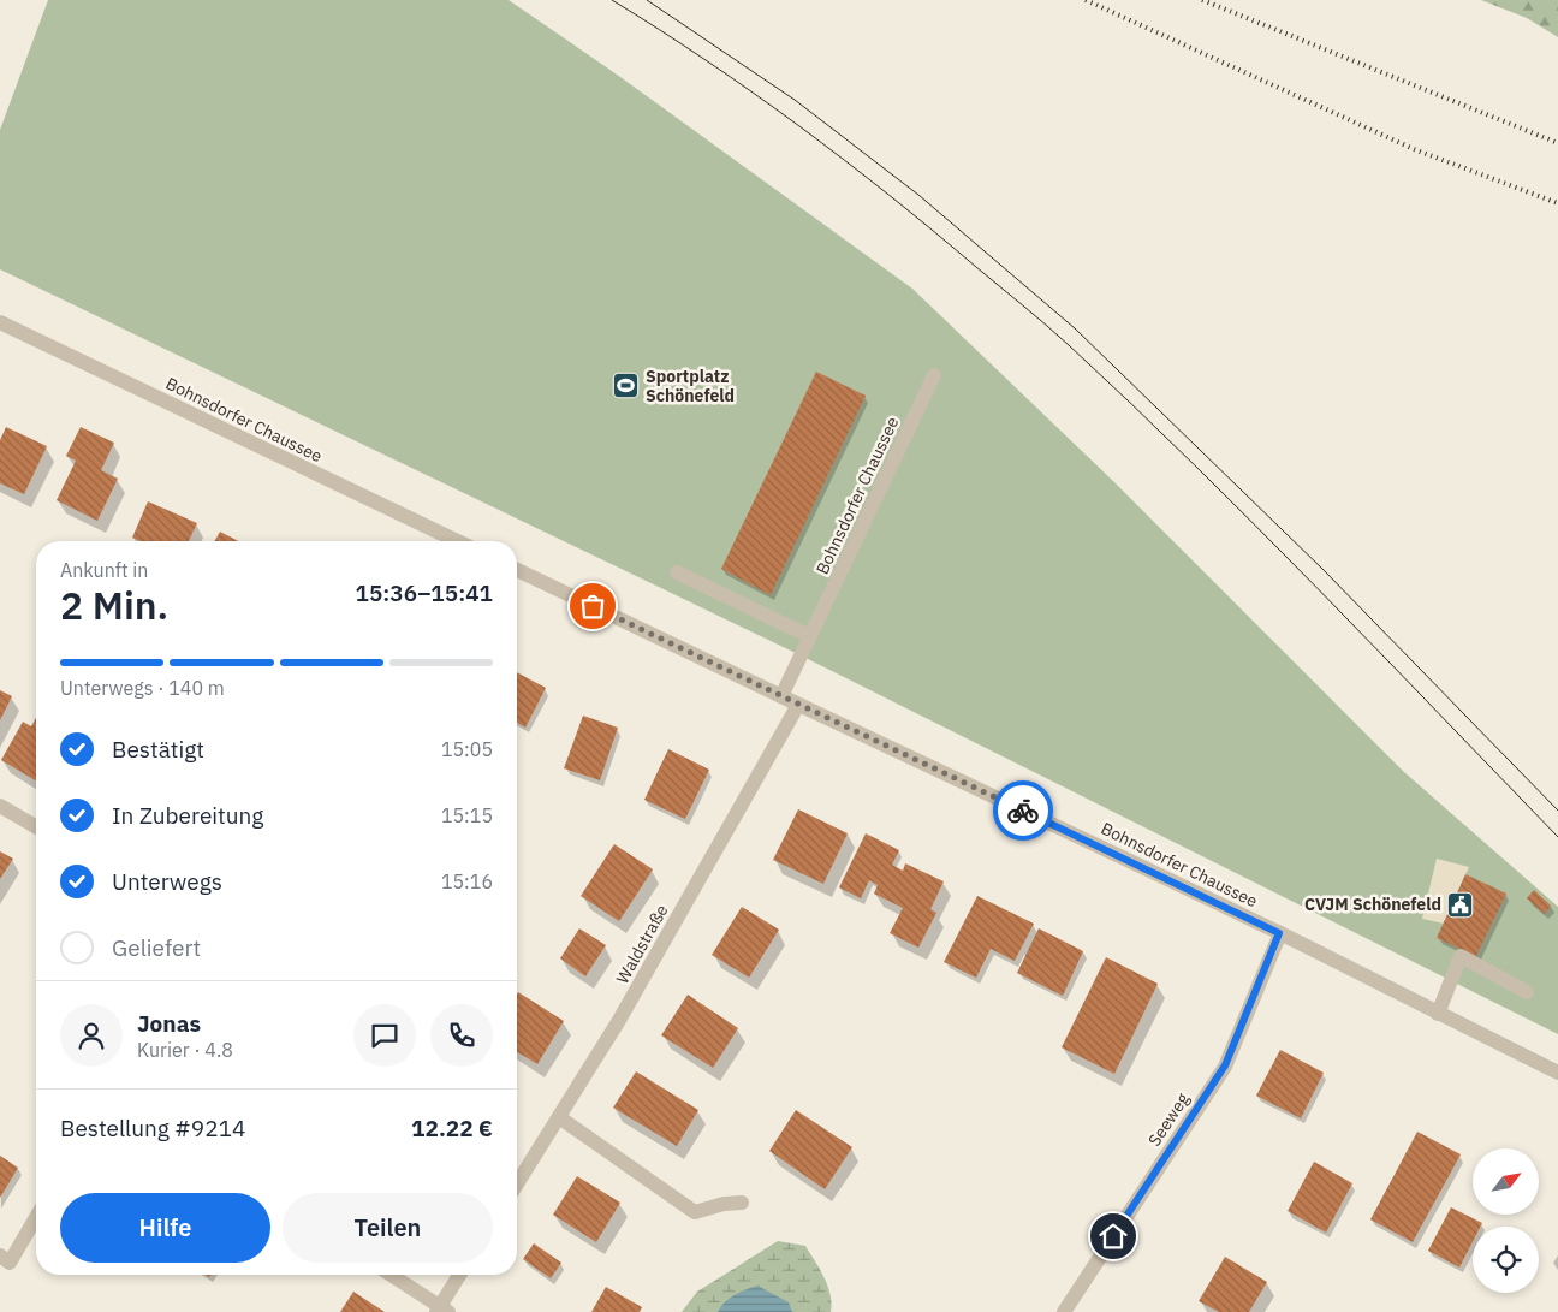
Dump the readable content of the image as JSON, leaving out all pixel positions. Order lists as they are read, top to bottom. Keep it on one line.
{"streets":{"street":["Bohnsdorfer Chaussee","Waldstraße","Seeweg"]},"crossings":[["Bohnsdorfer Chaussee","Waldstraße"],["Bohnsdorfer Chaussee","Seeweg"]],"places":{"sports":["Sportplatz Schönefeld"],"public building":["CVJM Schönefeld"]},"north":"top right","page":{"heading":["2 Min.","Ankunft in","15:36–15:41"],"panel":["Jonas","Kurier · 4.8","Bestellung #9214","12.22 €"],"bar":"Unterwegs · 140 m","list":[["Bestätigt","15:05"],["In Zubereitung","15:15"],["Unterwegs","15:16"],"Geliefert"],"buttons":["Hilfe","Teilen"]}}
